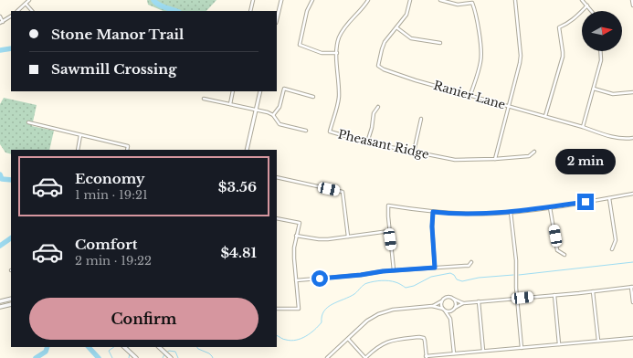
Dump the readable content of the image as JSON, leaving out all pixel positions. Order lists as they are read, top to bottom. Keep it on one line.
{"streets":{"street":["Ranier Lane","Pheasant Ridge"]},"north":"right","page":{"banner":["Stone Manor Trail","Sawmill Crossing"],"bubble":"2 min","list":[{"name":"Economy","note":"1 min · 19:21","value":"$3.56"},{"name":"Comfort","note":"2 min · 19:22","value":"$4.81"}],"buttons":"Confirm"}}
